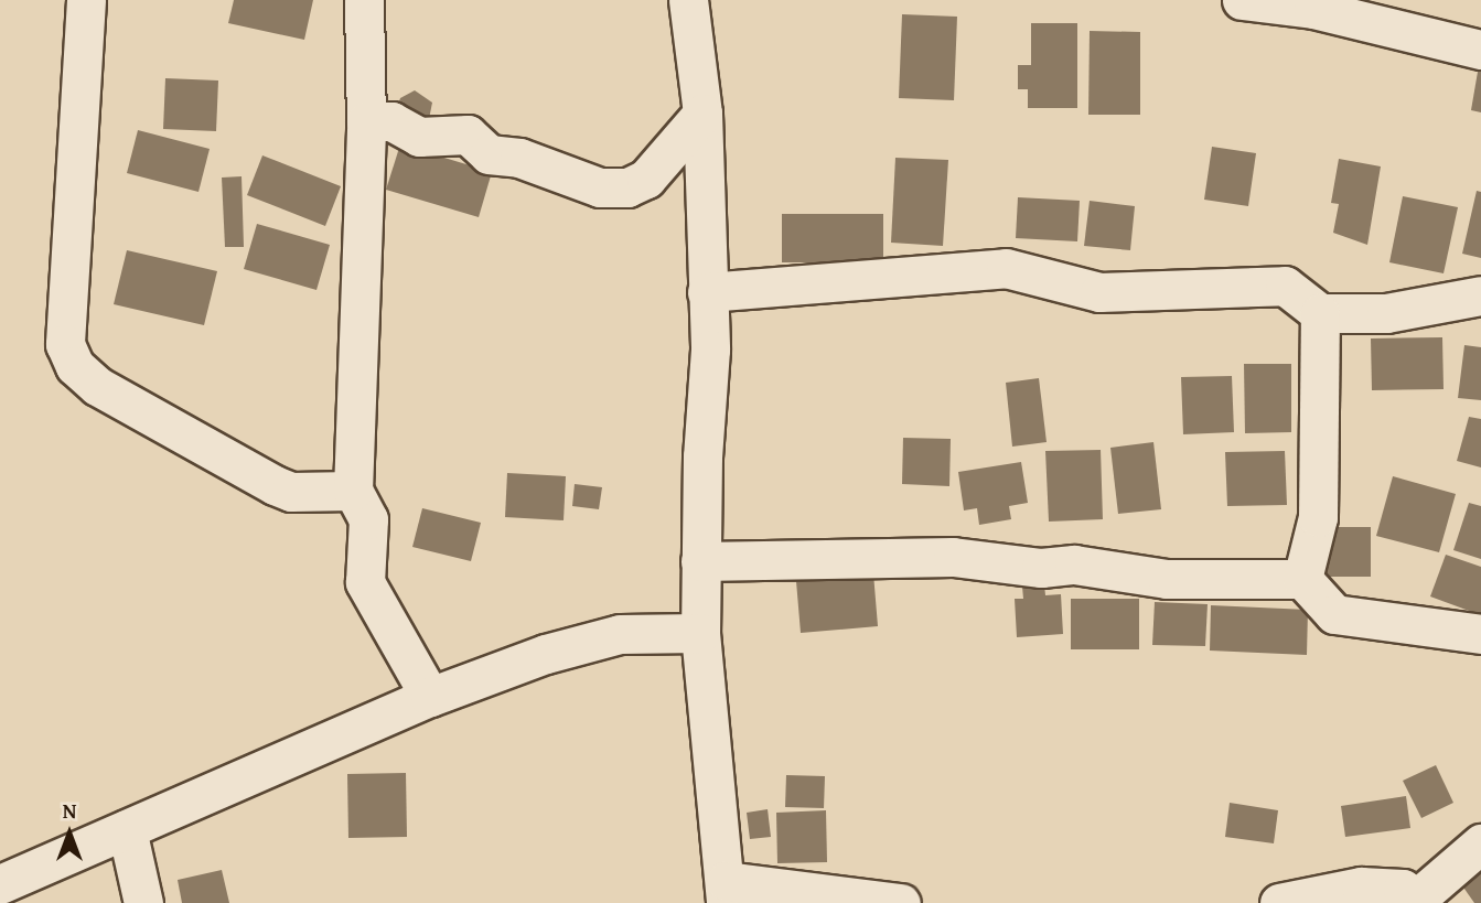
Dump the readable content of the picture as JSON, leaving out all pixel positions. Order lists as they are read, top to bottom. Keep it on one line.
{"north":"top"}
